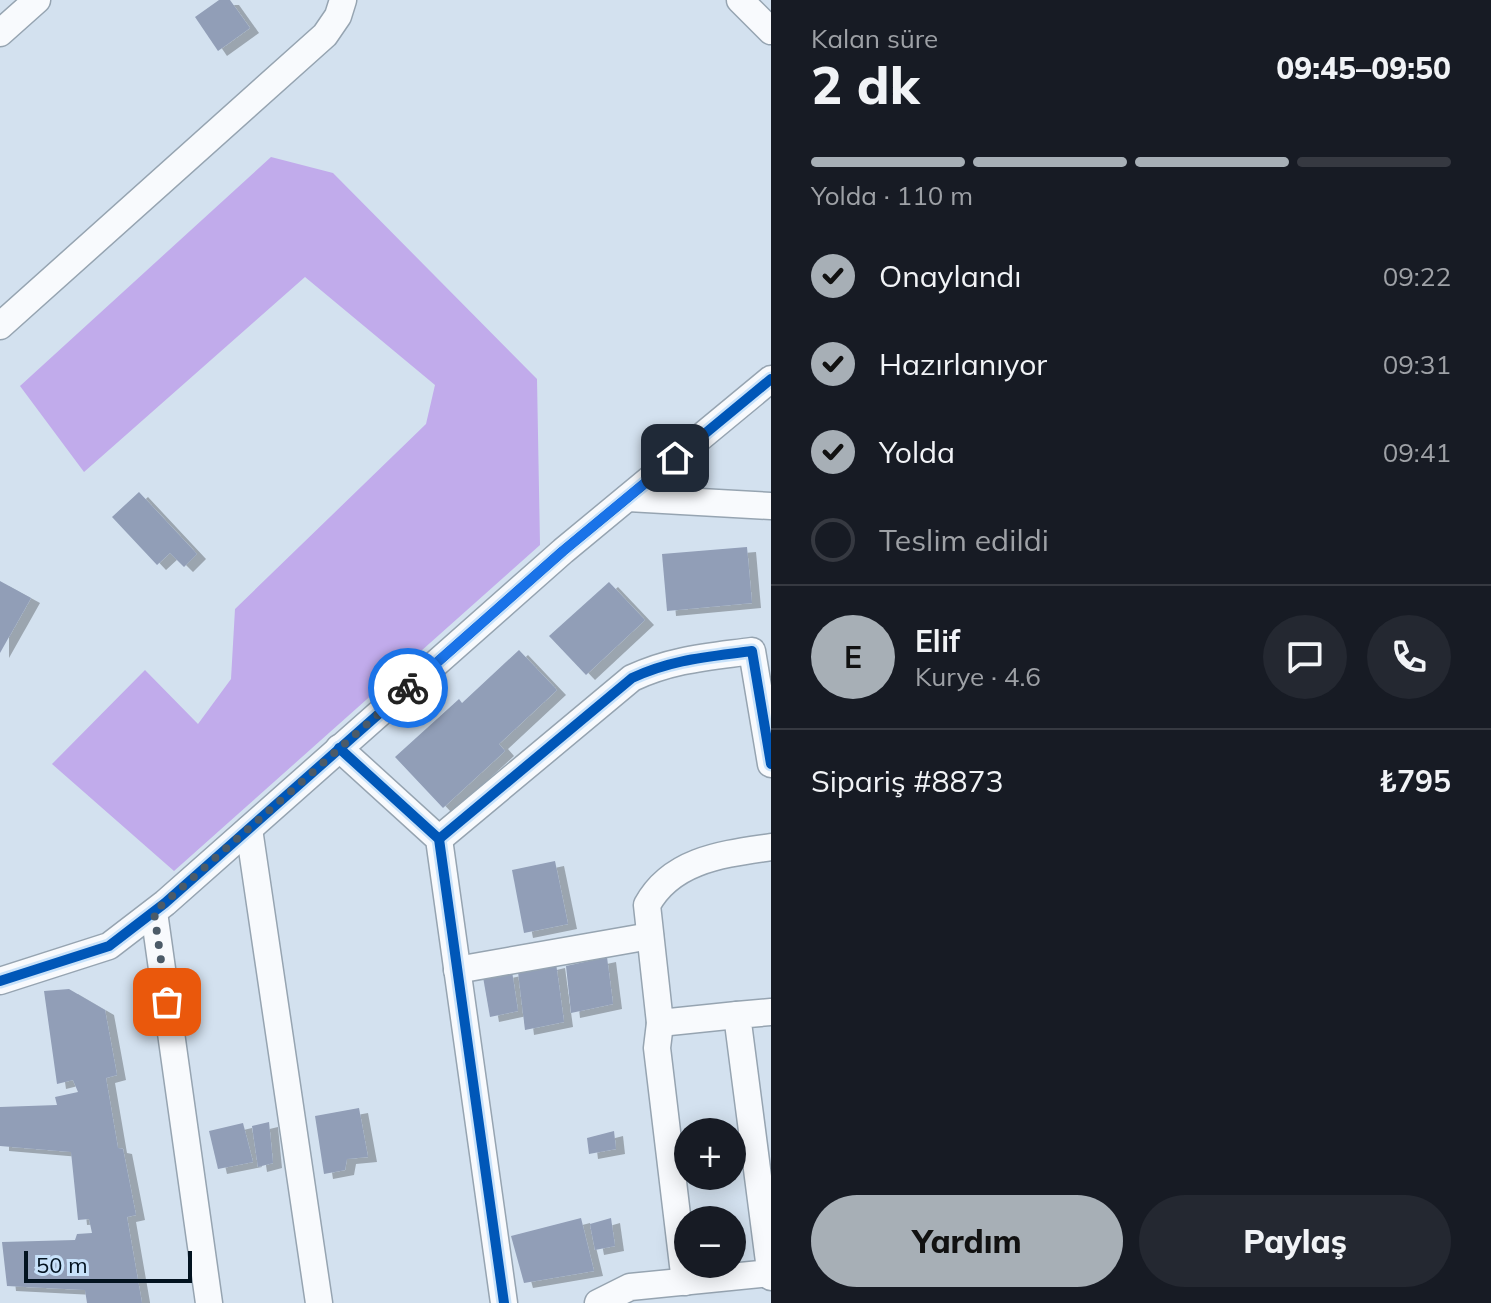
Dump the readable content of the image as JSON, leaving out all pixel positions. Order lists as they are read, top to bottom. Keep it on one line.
{"scale_bar":"50 m","page":{"heading":["2 dk","Kalan süre","09:45–09:50"],"panel":["Elif","Kurye · 4.6","Sipariş #8873","₺795"],"bar":"Yolda · 110 m","list":[["Onaylandı","09:22"],["Hazırlanıyor","09:31"],["Yolda","09:41"],"Teslim edildi"],"round":"E","map_buttons":["+","−"],"buttons":["Yardım","Paylaş"],"scale":"50 m"}}
